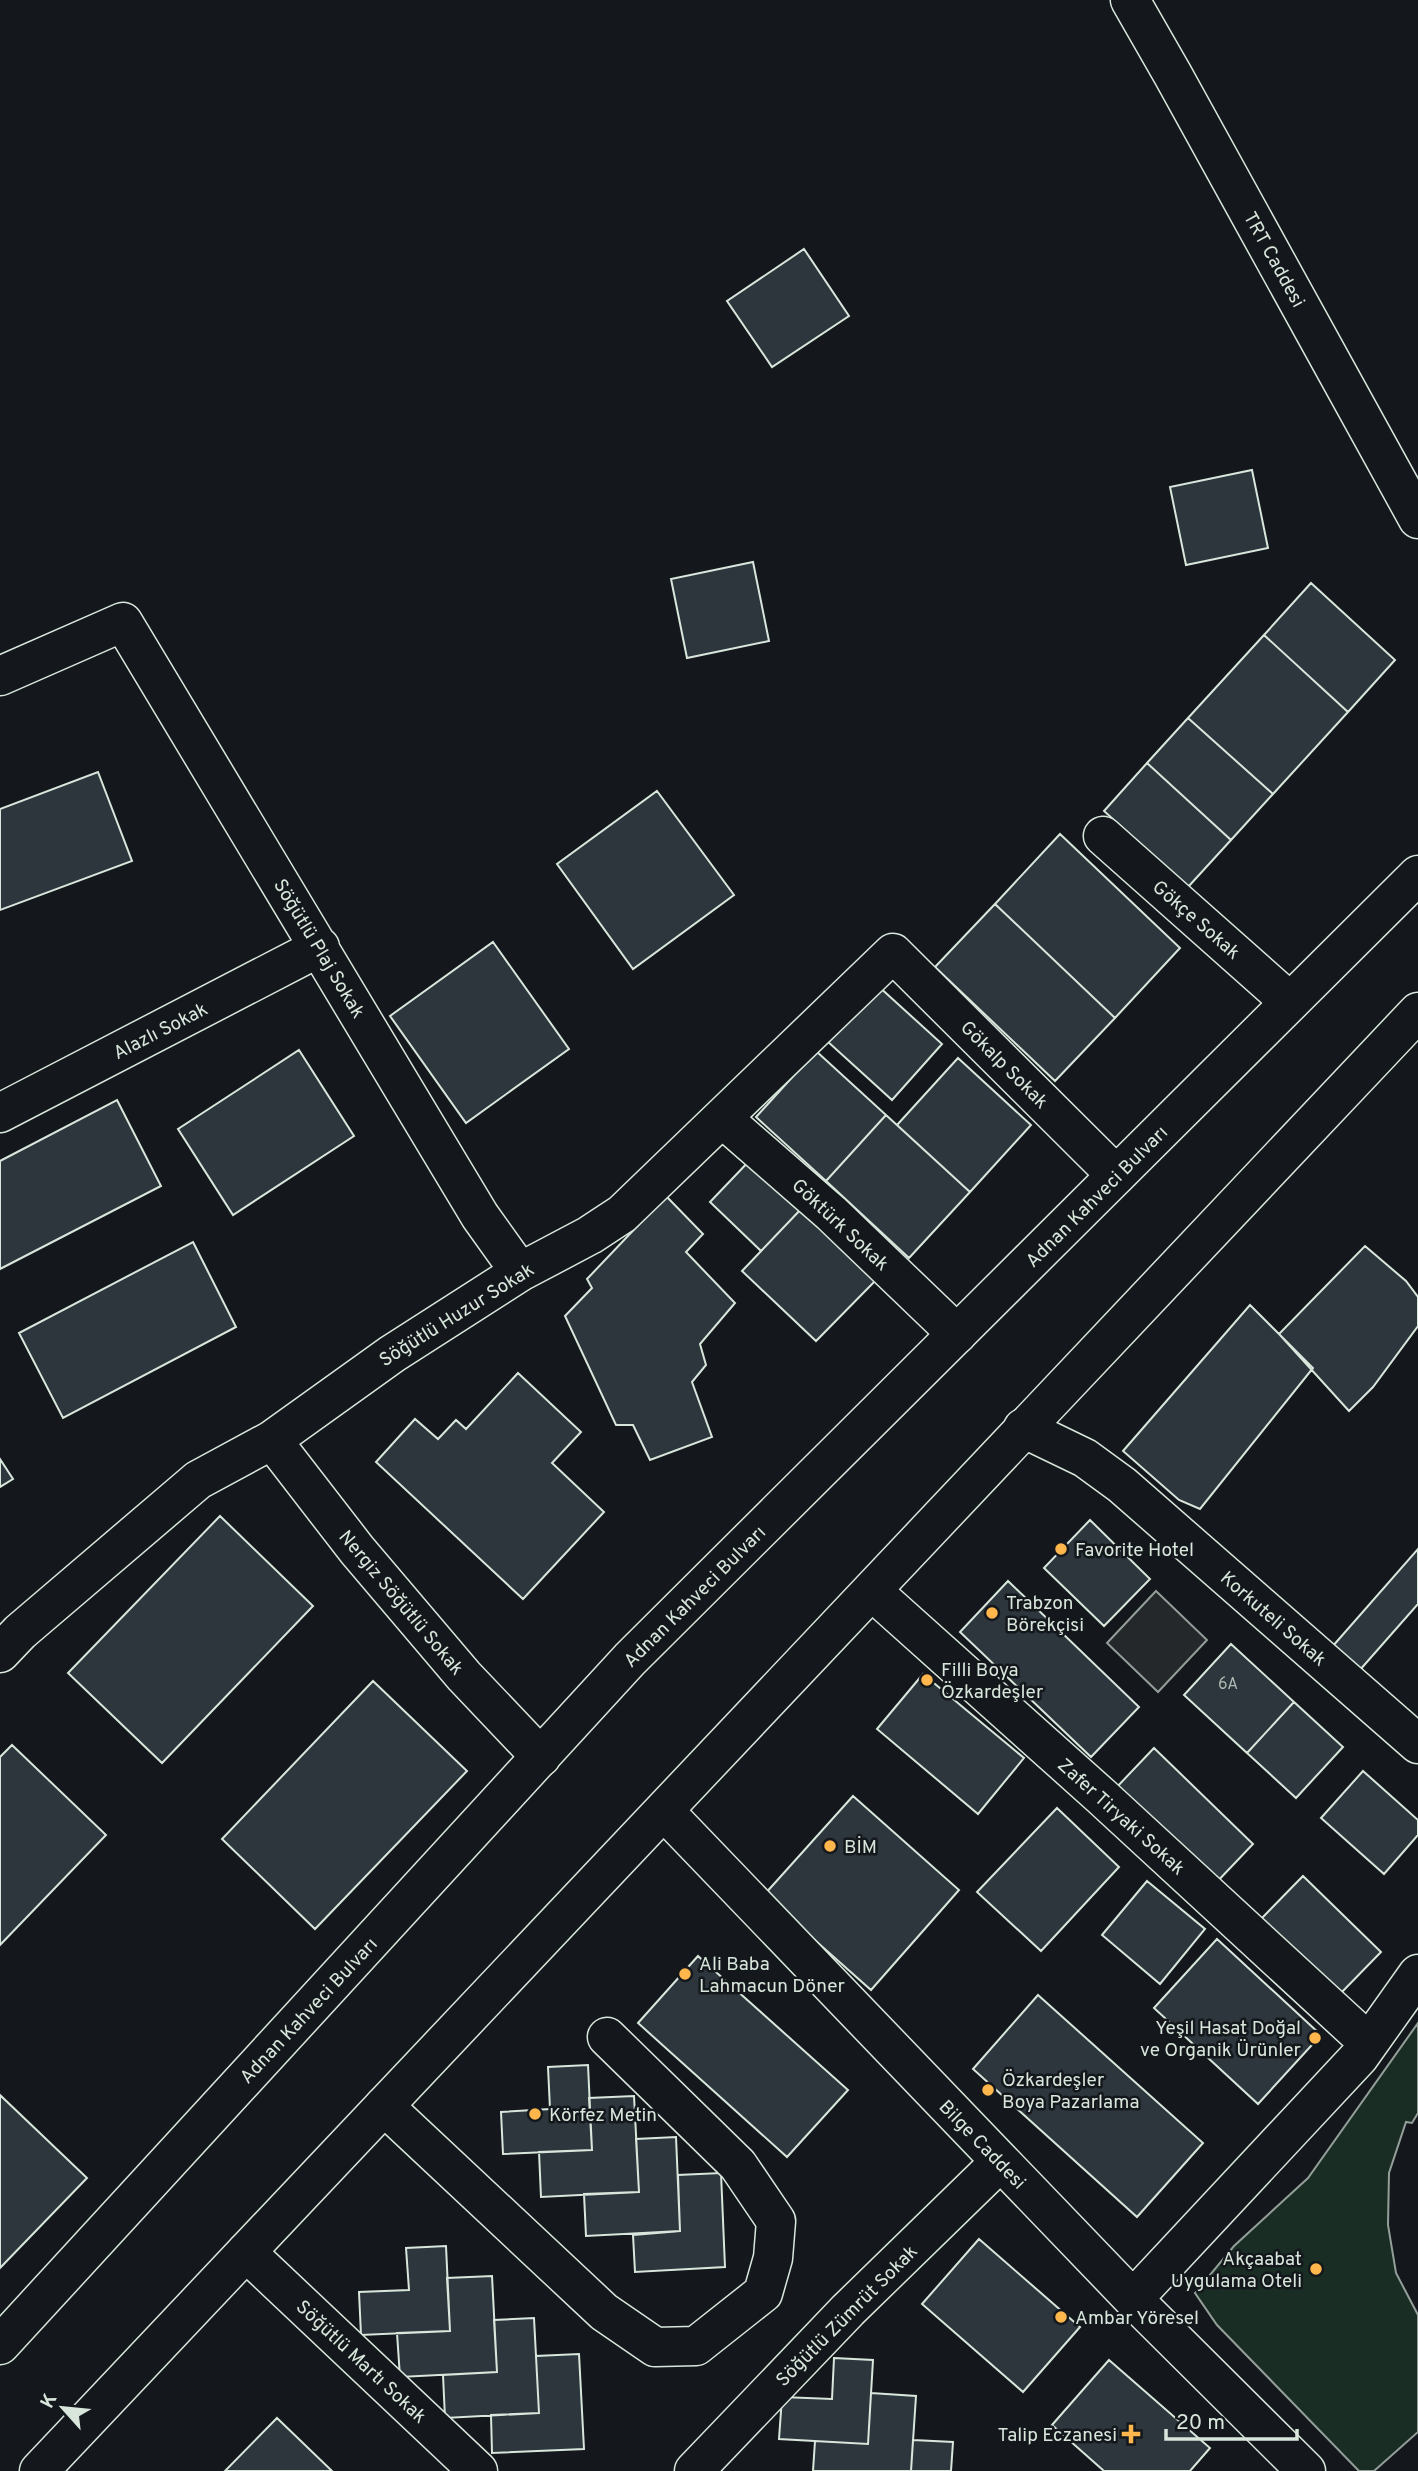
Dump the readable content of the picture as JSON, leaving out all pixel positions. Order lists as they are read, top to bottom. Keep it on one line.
{"streets":{"main road":["TRT Caddesi","Gökçe Sokak","Söğütlü Plaj Sokak","Alazlı Sokak","Gökalp Sokak","Adnan Kahveci Bulvarı","Göktürk Sokak","Söğütlü Huzur Sokak","Nergiz Söğütlü Sokak","Korkuteli Sokak","Zafer Tiryaki Sokak","Bilge Caddesi","Söğütlü Zümrüt Sokak","Söğütlü Martı Sokak"]},"crossings":[["Gökçe Sokak","Adnan Kahveci Bulvarı"],["Söğütlü Plaj Sokak","Alazlı Sokak"],["Söğütlü Plaj Sokak","Söğütlü Huzur Sokak"],["Gökalp Sokak","Adnan Kahveci Bulvarı"],["Gökalp Sokak","Söğütlü Huzur Sokak"],["Adnan Kahveci Bulvarı","Göktürk Sokak"],["Adnan Kahveci Bulvarı","Nergiz Söğütlü Sokak"],["Göktürk Sokak","Söğütlü Huzur Sokak"],["Söğütlü Huzur Sokak","Nergiz Söğütlü Sokak"],["Bilge Caddesi","Söğütlü Zümrüt Sokak"]],"places":{"other":["Favorite Hotel","Trabzon Börekçisi","Filli Boya Özkardeşler","BİM","Ali Baba Lahmacun Döner","Yeşil Hasat Doğal ve Organik Ürünler","Özkardeşler Boya Pazarlama","Körfez Metin","Akçaabat Uygulama Oteli","Ambar Yöresel"],"health":["Talip Eczanesi"]},"house_numbers":["6A"],"scale_bar":"20 m","north":"top left"}
